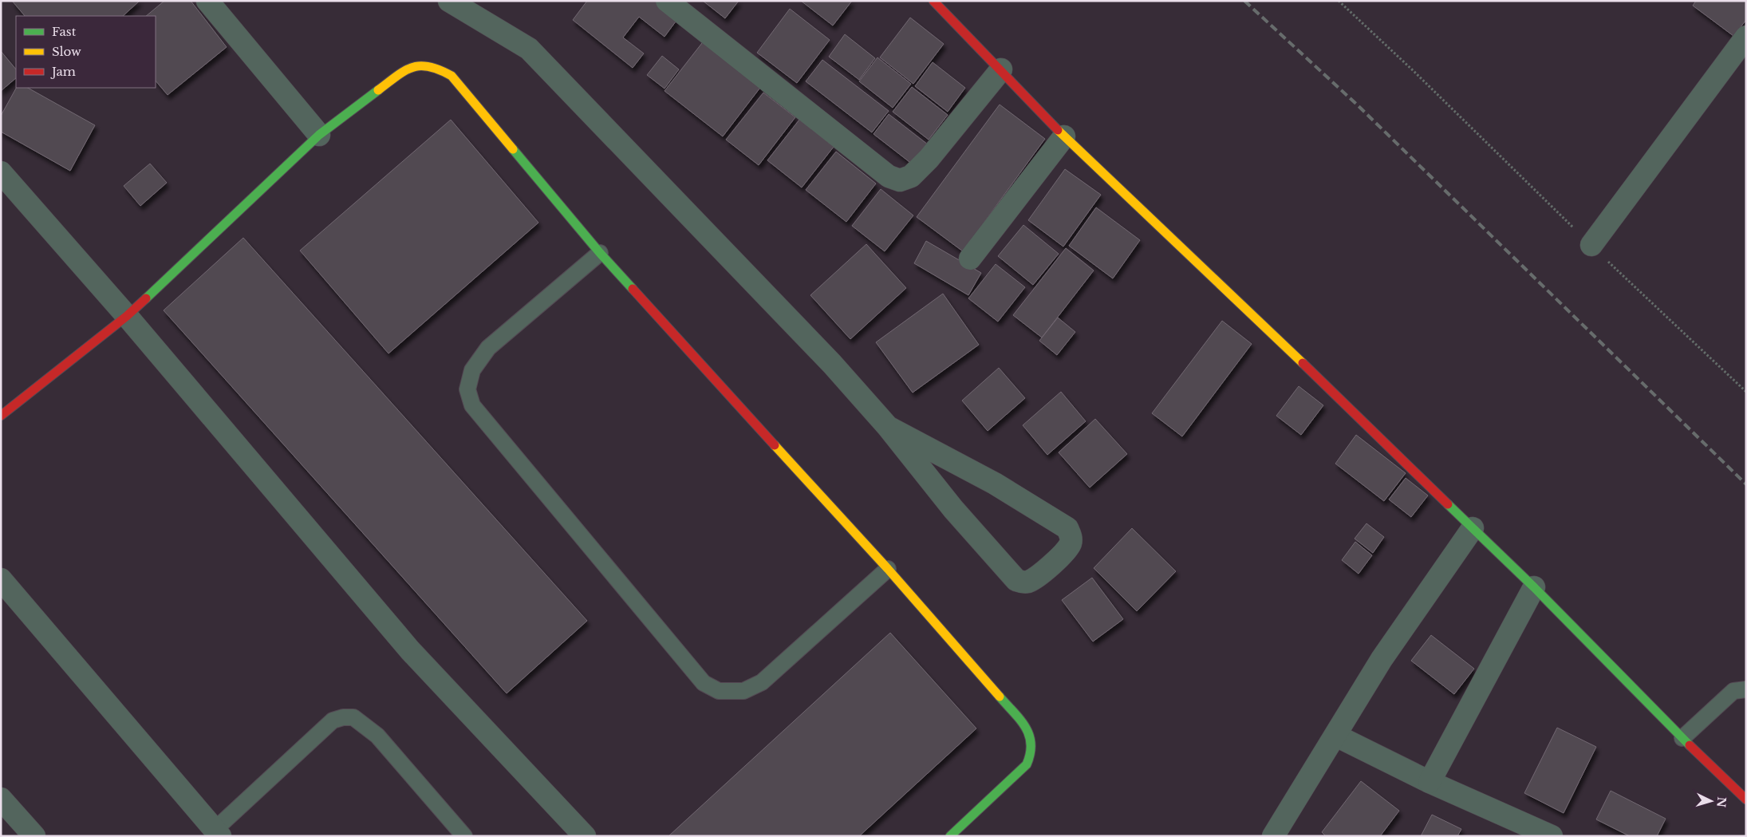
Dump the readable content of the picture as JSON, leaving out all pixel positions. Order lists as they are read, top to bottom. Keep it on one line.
{"legend":["Fast","Slow","Jam"],"north":"right"}
